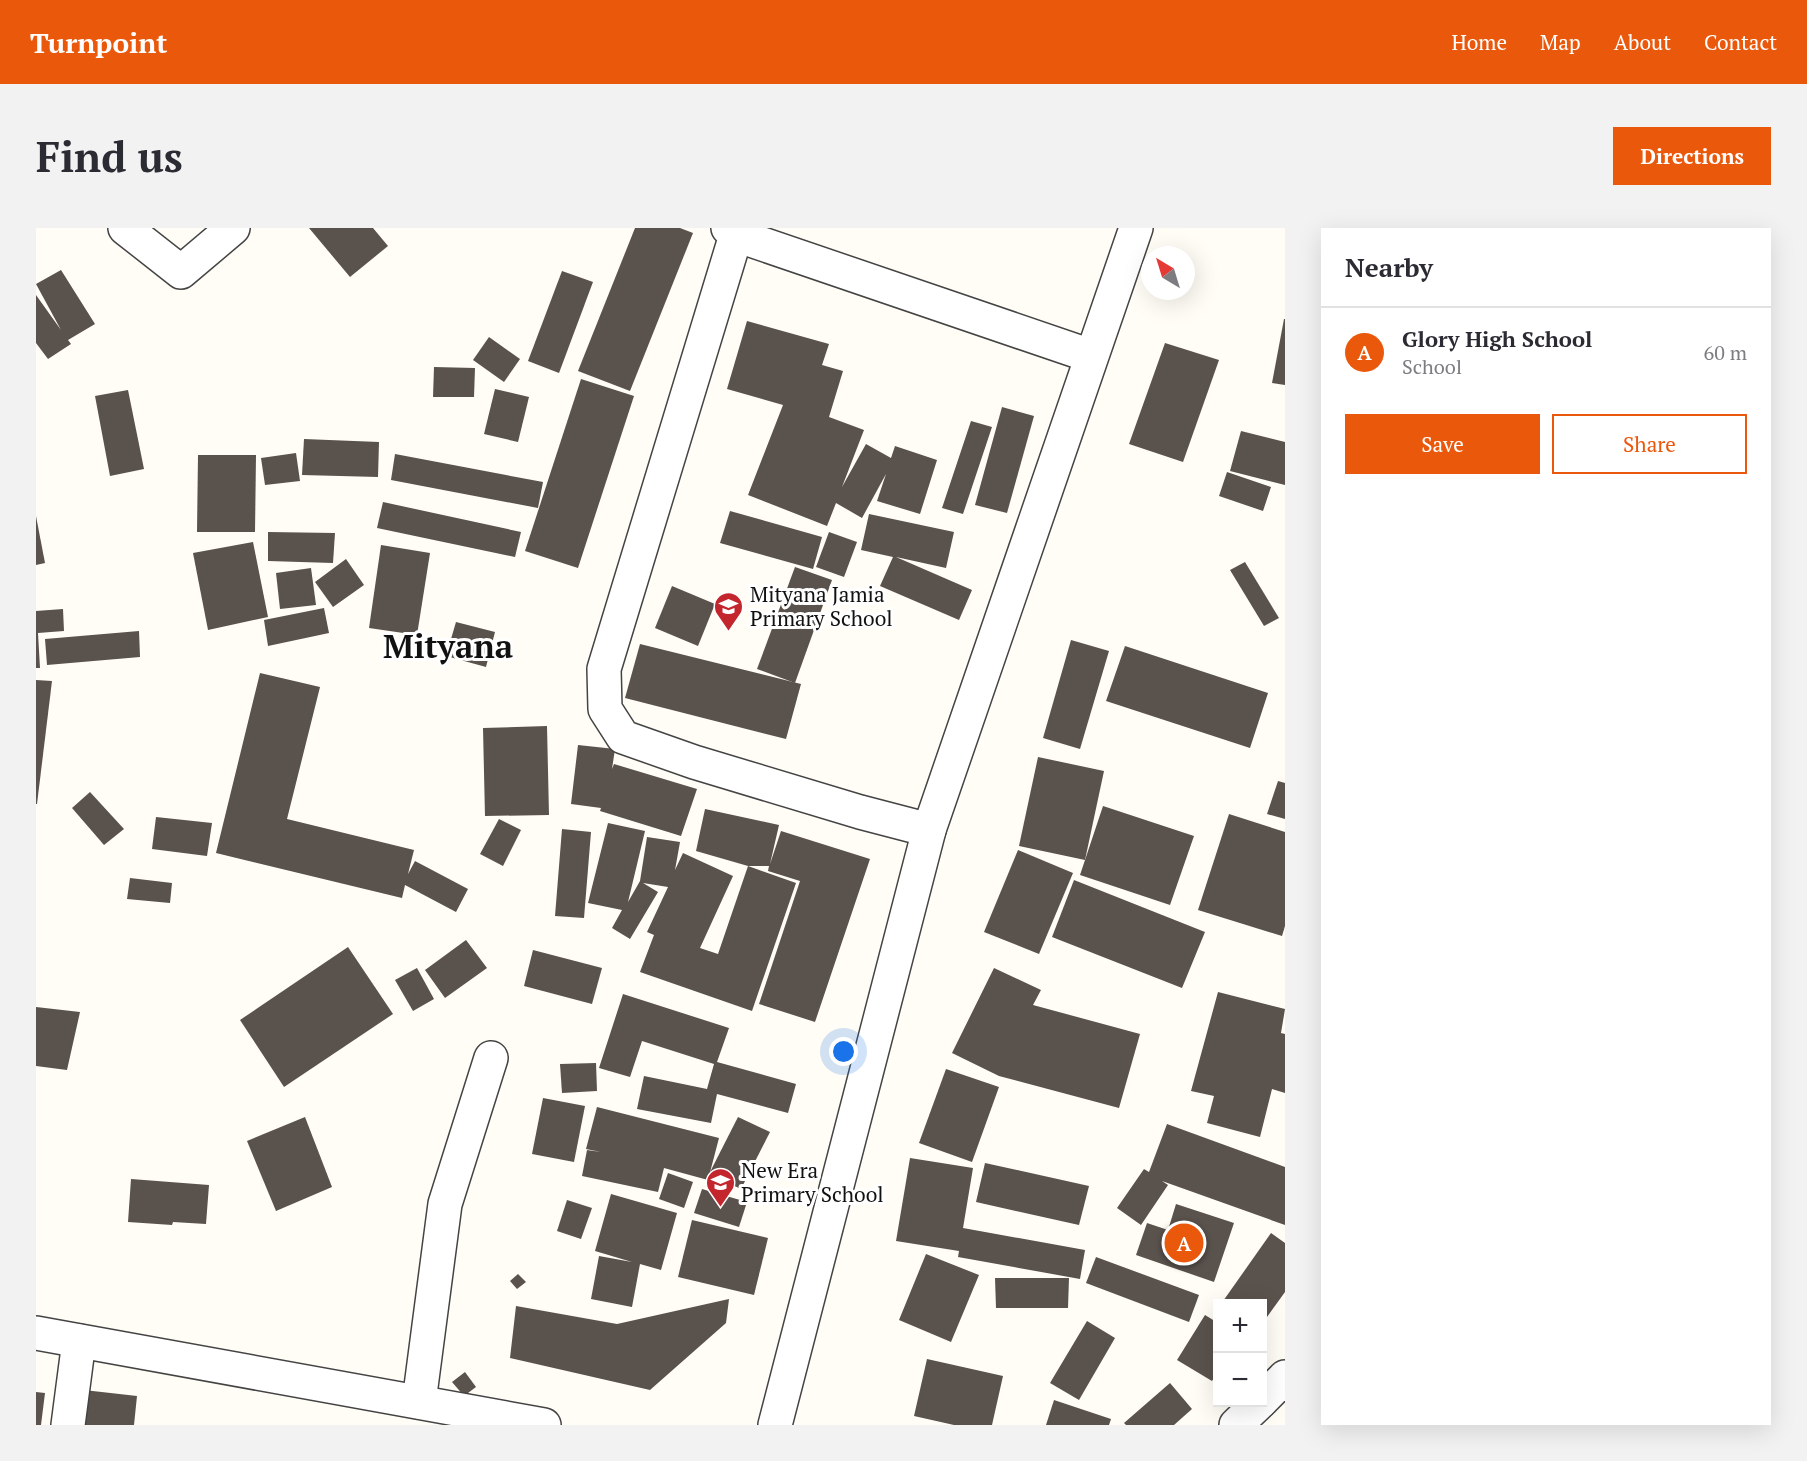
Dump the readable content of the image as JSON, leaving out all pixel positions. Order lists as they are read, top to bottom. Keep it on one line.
{"districts":["Mityana"],"places":{"school or university":["Mityana Jamia Primary School","New Era Primary School"]},"north":"top left","page":{"header":"Turnpoint","nav":["Home","Map","About","Contact"],"buttons":["Directions",["Save","Share"]],"title":"Find us","heading":"Nearby","list":[{"mark":"A","name":"Glory High School","note":"School","value":"60 m"}],"pins":"A","map_buttons":["+","−"]}}
